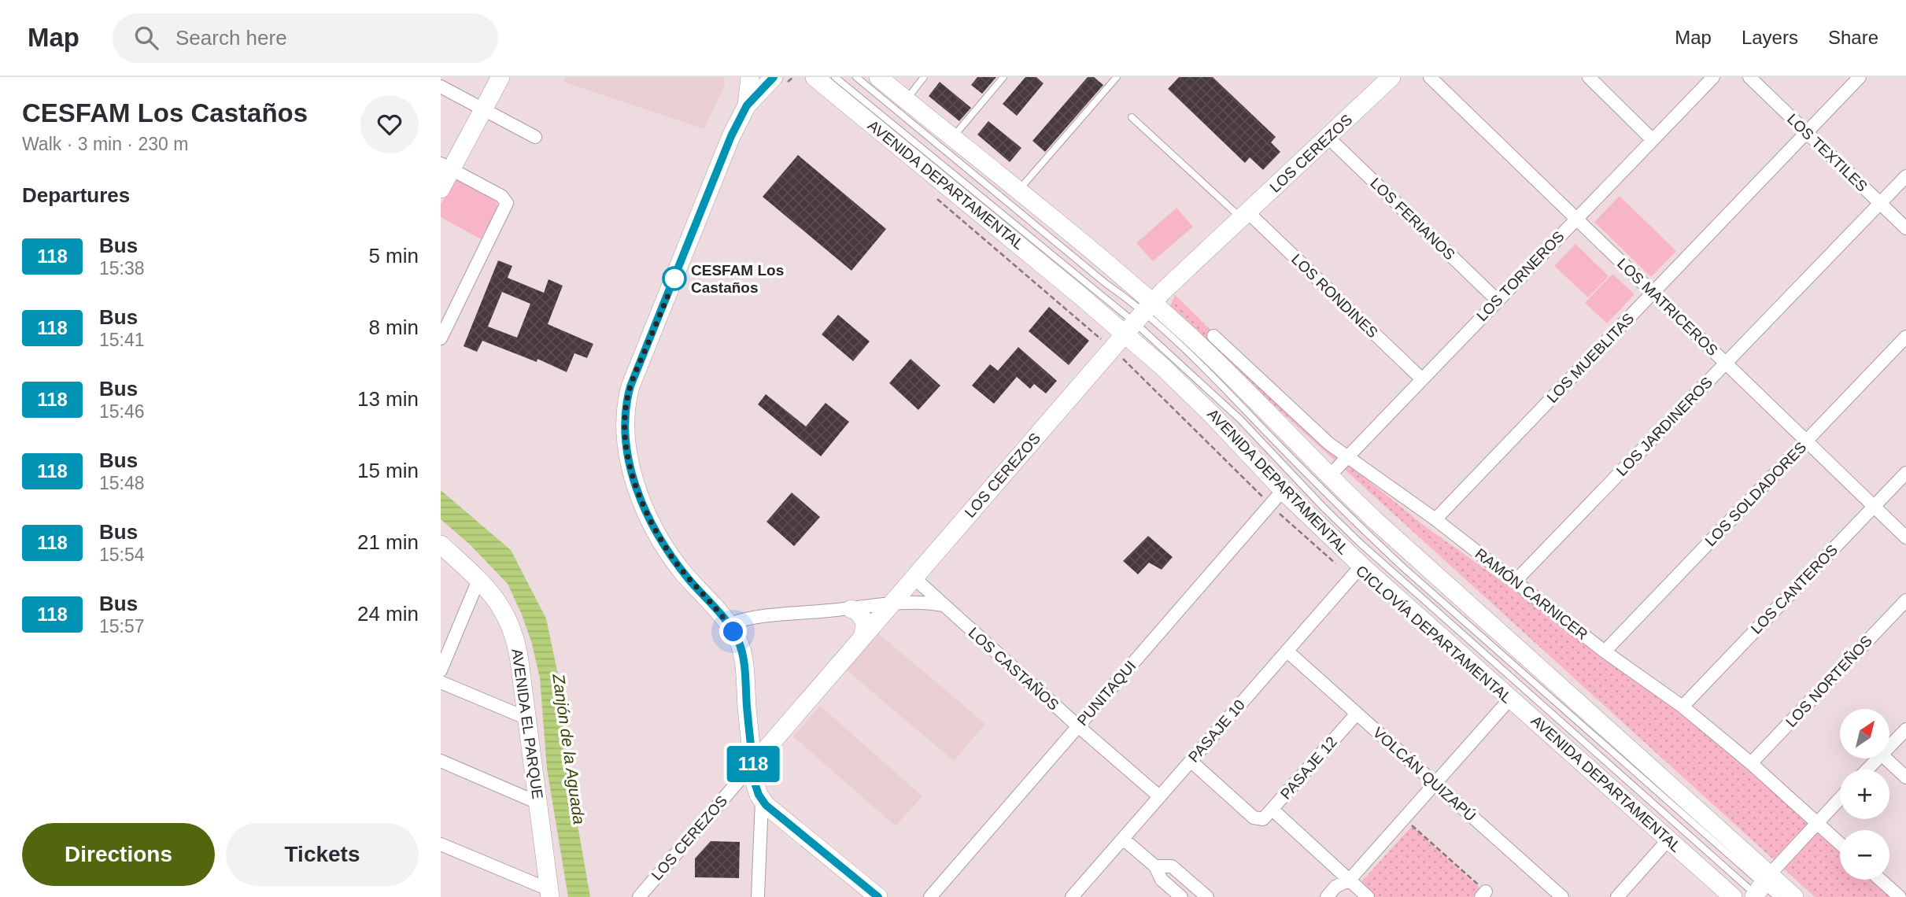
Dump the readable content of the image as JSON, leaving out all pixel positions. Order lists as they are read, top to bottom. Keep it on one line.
{"streets":{"main road":["LOS CEREZOS","AVENIDA DEPARTAMENTAL","AVENIDA EL PARQUE"],"street":["LOS TEXTILES","LOS FERIANOS","LOS TORNEROS","LOS RONDINES","LOS MATRICEROS","LOS MUEBLITAS","LOS JARDINEROS","LOS SOLDADORES","LOS CANTEROS","RAMÓN CARNICER","LOS CASTAÑOS","LOS NORTEÑOS","PUNITAQUI","PASAJE 10","PASAJE 12","VOLCÁN QUIZAPÚ"],"path":["CICLOVÍA DEPARTAMENTAL"]},"crossings":[["LOS TEXTILES","LOS MUEBLITAS"],["LOS TEXTILES","LOS JARDINEROS"],["LOS CEREZOS","AVENIDA DEPARTAMENTAL"],["LOS CEREZOS","LOS FERIANOS"],["LOS CEREZOS","LOS RONDINES"],["LOS CEREZOS","CICLOVÍA DEPARTAMENTAL"],["LOS CEREZOS","LOS CASTAÑOS"],["AVENIDA DEPARTAMENTAL","LOS TORNEROS"],["AVENIDA DEPARTAMENTAL","CICLOVÍA DEPARTAMENTAL"],["AVENIDA DEPARTAMENTAL","PUNITAQUI"],["AVENIDA DEPARTAMENTAL","PASAJE 10"],["LOS FERIANOS","LOS TORNEROS"],["LOS TORNEROS","LOS RONDINES"],["LOS TORNEROS","LOS MATRICEROS"],["LOS TORNEROS","RAMÓN CARNICER"],["LOS MATRICEROS","LOS MUEBLITAS"],["LOS MATRICEROS","LOS JARDINEROS"],["LOS MATRICEROS","LOS SOLDADORES"],["LOS MATRICEROS","LOS CANTEROS"],["LOS MUEBLITAS","RAMÓN CARNICER"],["LOS JARDINEROS","RAMÓN CARNICER"],["LOS SOLDADORES","RAMÓN CARNICER"],["LOS CANTEROS","RAMÓN CARNICER"],["RAMÓN CARNICER","LOS NORTEÑOS"],["CICLOVÍA DEPARTAMENTAL","PUNITAQUI"],["CICLOVÍA DEPARTAMENTAL","PASAJE 10"],["LOS CASTAÑOS","PUNITAQUI"],["LOS CASTAÑOS","PASAJE 10"],["PASAJE 10","PASAJE 12"],["PASAJE 10","VOLCÁN QUIZAPÚ"],["PASAJE 12","VOLCÁN QUIZAPÚ"]],"water":["Zanjón de la Aguada"],"places":["CESFAM Los Castaños"],"lines":["bus line 118"],"north":"top right","page":{"header":"Map","search":"Search here","nav":["Map","Layers","Share"],"heading":[["CESFAM Los Castaños","Walk · 3 min · 230 m"],"Departures"],"on_map":"118","list":[{"mark":"118","name":"Bus","note":"15:38","value":"5 min"},{"mark":"118","name":"Bus","note":"15:41","value":"8 min"},{"mark":"118","name":"Bus","note":"15:46","value":"13 min"},{"mark":"118","name":"Bus","note":"15:48","value":"15 min"},{"mark":"118","name":"Bus","note":"15:54","value":"21 min"},{"mark":"118","name":"Bus","note":"15:57","value":"24 min"}],"map_buttons":["+","−"],"buttons":["Directions","Tickets"]}}
